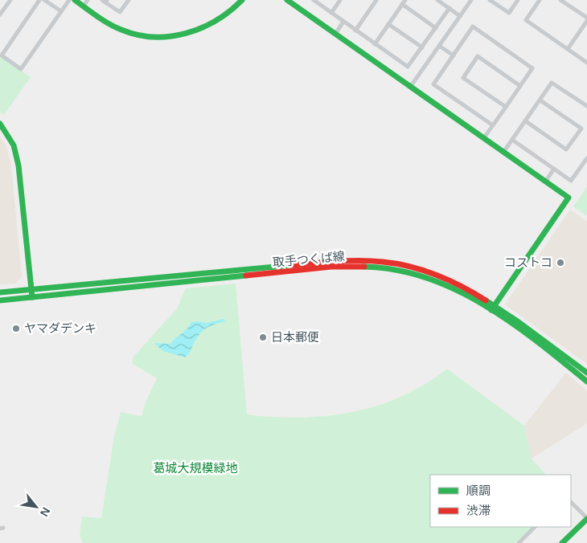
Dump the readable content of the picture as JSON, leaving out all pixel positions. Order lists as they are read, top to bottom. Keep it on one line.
{"streets":{"main road":["取手つくば線"]},"parks":["葛城大規模緑地"],"places":["コストコ","ヤマダデンキ","日本郵便"],"legend":["順調","渋滞"],"north":"bottom right"}
